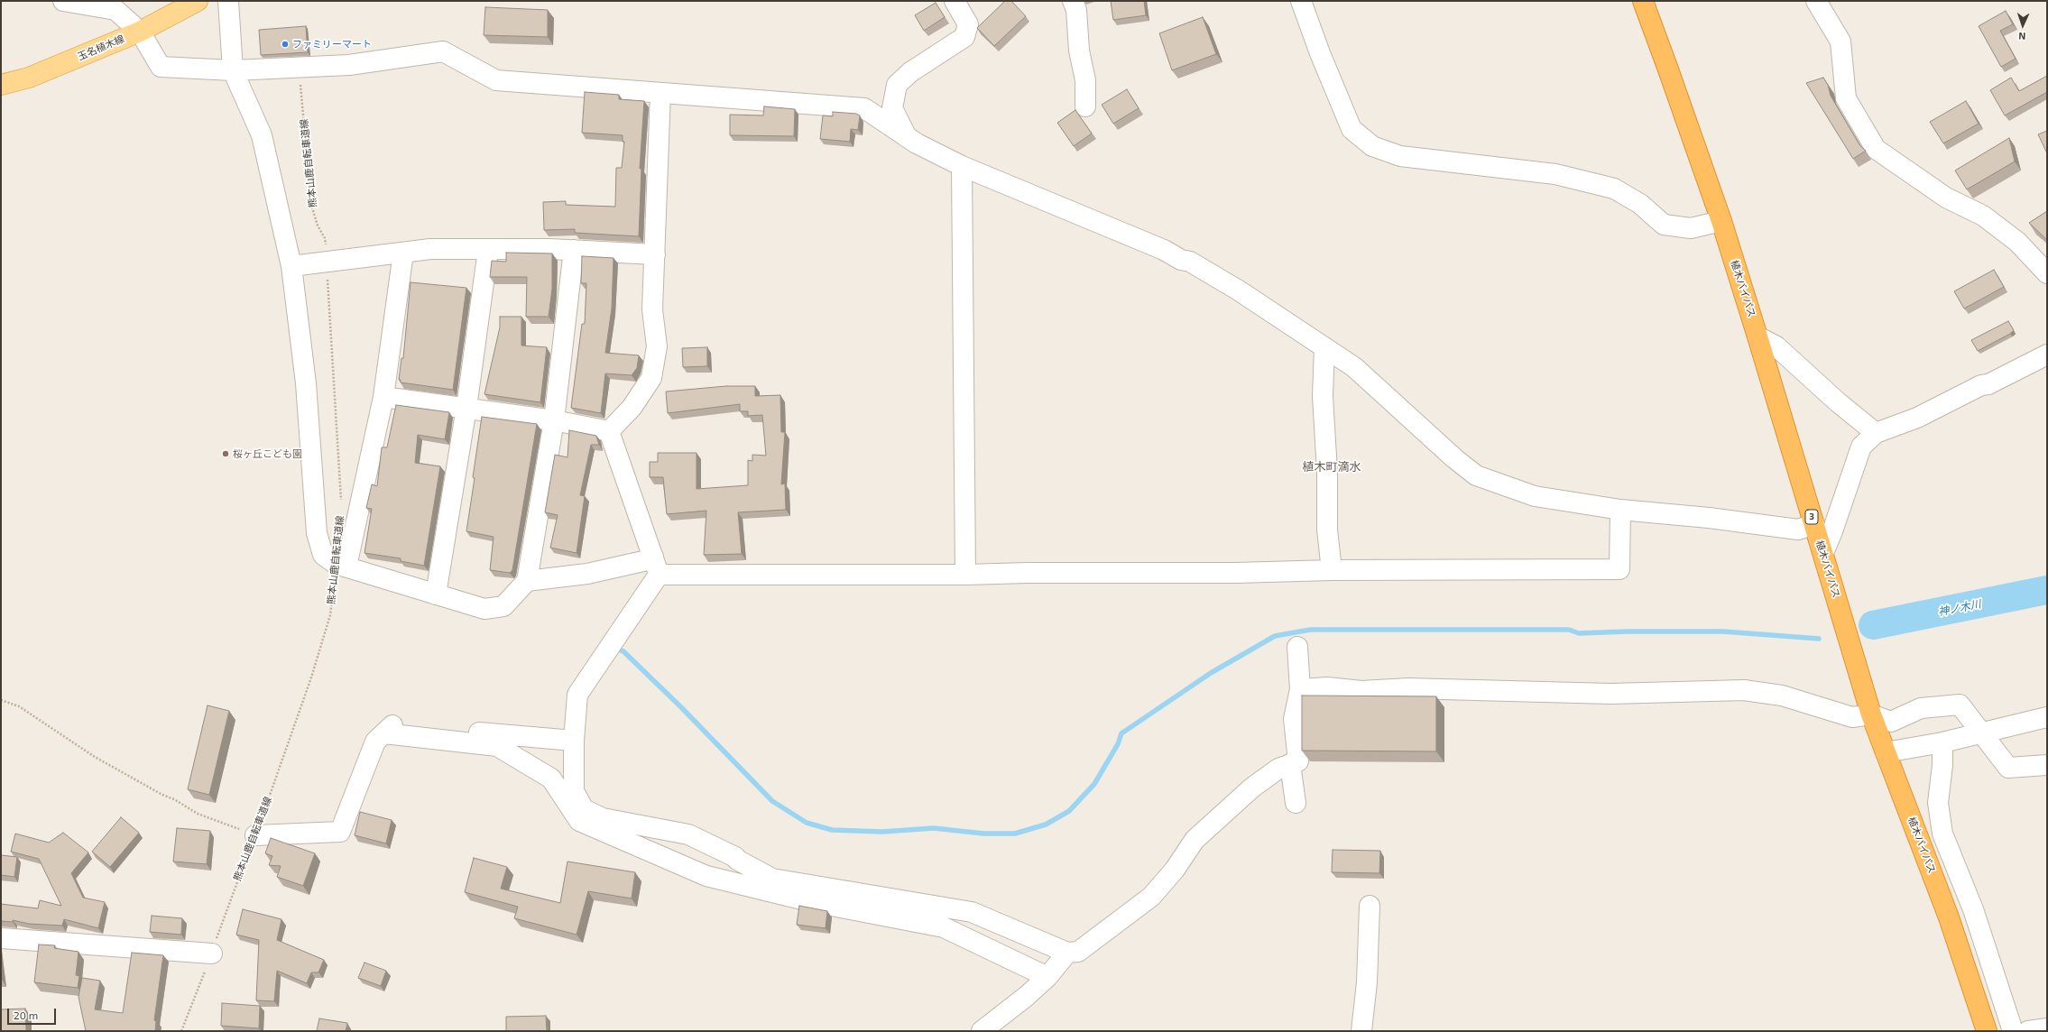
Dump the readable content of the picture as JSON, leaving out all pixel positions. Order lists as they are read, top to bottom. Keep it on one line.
{"streets":{"highway":["植木バイパス","3"],"main road":["玉名植木線"],"path":["熊本山鹿自転車道線"]},"districts":["植木町滴水"],"water":["神ノ木川"],"places":["ファミリーマート","桜ヶ丘こども園"],"scale_bar":"20 m","north":"bottom"}
